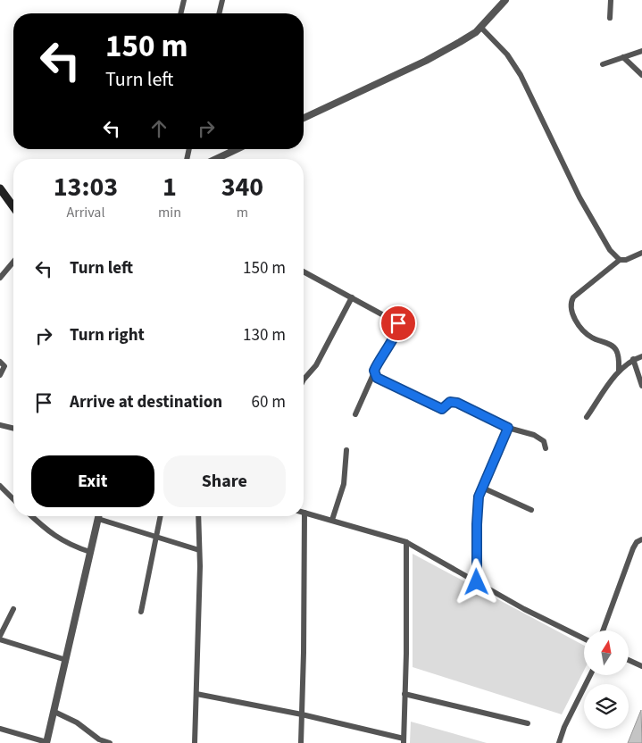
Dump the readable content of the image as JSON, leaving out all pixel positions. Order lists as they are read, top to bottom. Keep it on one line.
{"north":"top","page":{"turn":["150 m","Turn left"],"eta":["13:03","Arrival","1","min","340","m"],"list":[{"name":"Turn left","value":"150 m"},{"name":"Turn right","value":"130 m"},{"name":"Arrive at destination","value":"60 m"}],"buttons":["Exit","Share"]}}
